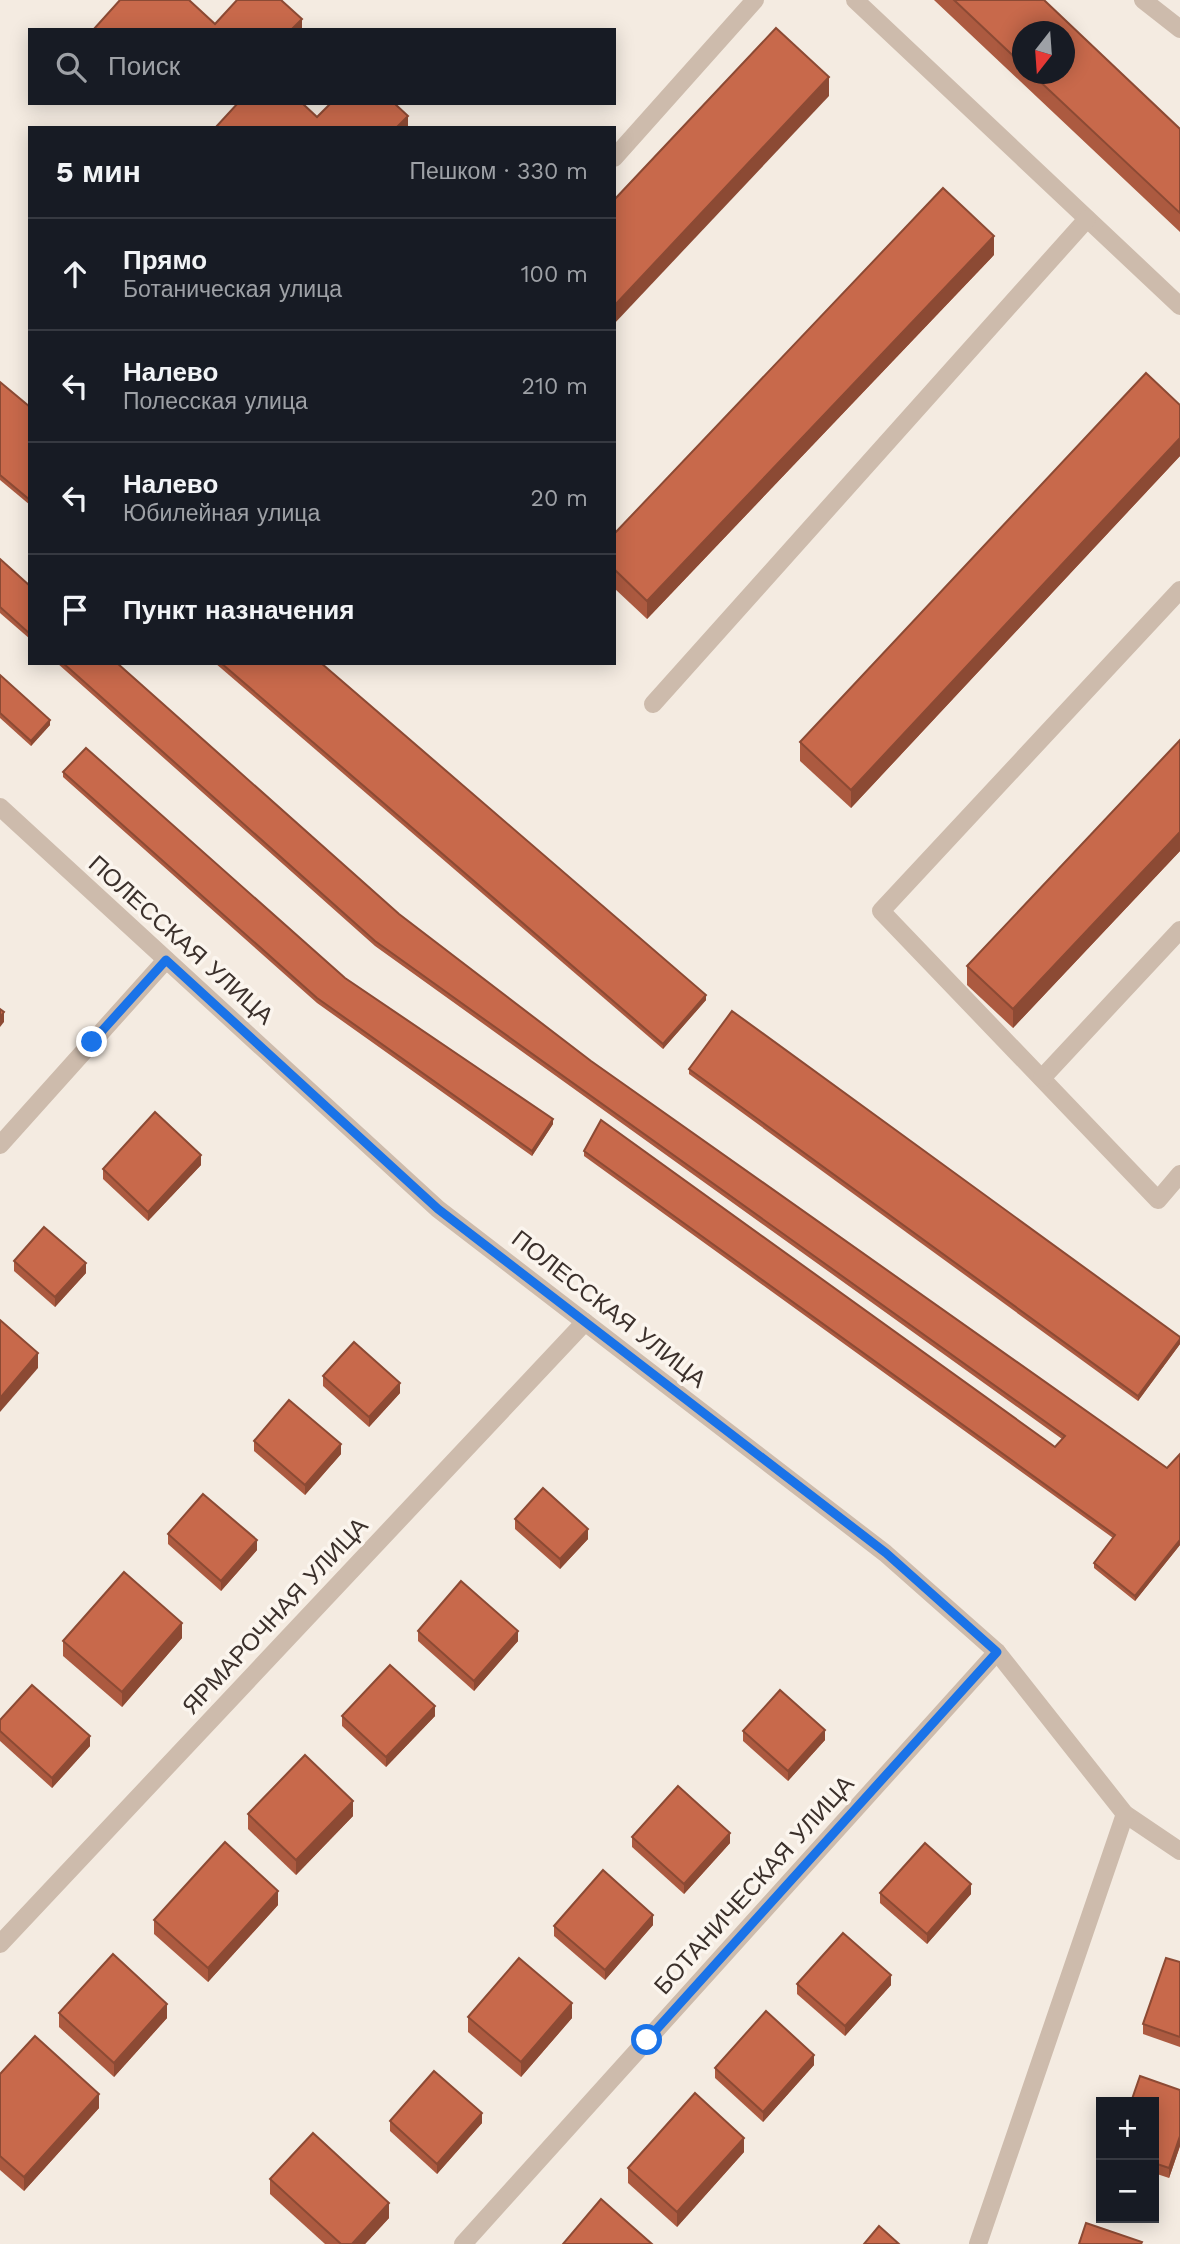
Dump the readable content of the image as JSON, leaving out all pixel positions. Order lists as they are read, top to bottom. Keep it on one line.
{"streets":{"street":["ПОЛЕССКАЯ УЛИЦА","ЯРМАРОЧНАЯ УЛИЦА","БОТАНИЧЕСКАЯ УЛИЦА"]},"crossings":[["ПОЛЕССКАЯ УЛИЦА","ЯРМАРОЧНАЯ УЛИЦА"],["ПОЛЕССКАЯ УЛИЦА","БОТАНИЧЕСКАЯ УЛИЦА"]],"north":"bottom","page":{"search":"Поиск","heading":["5 мин","Пешком · 330 m"],"list":[["Прямо","Ботаническая улица","100 m"],["Налево","Полесская улица","210 m"],["Налево","Юбилейная улица","20 m"],"Пункт назначения"],"map_buttons":["+","−"]}}
